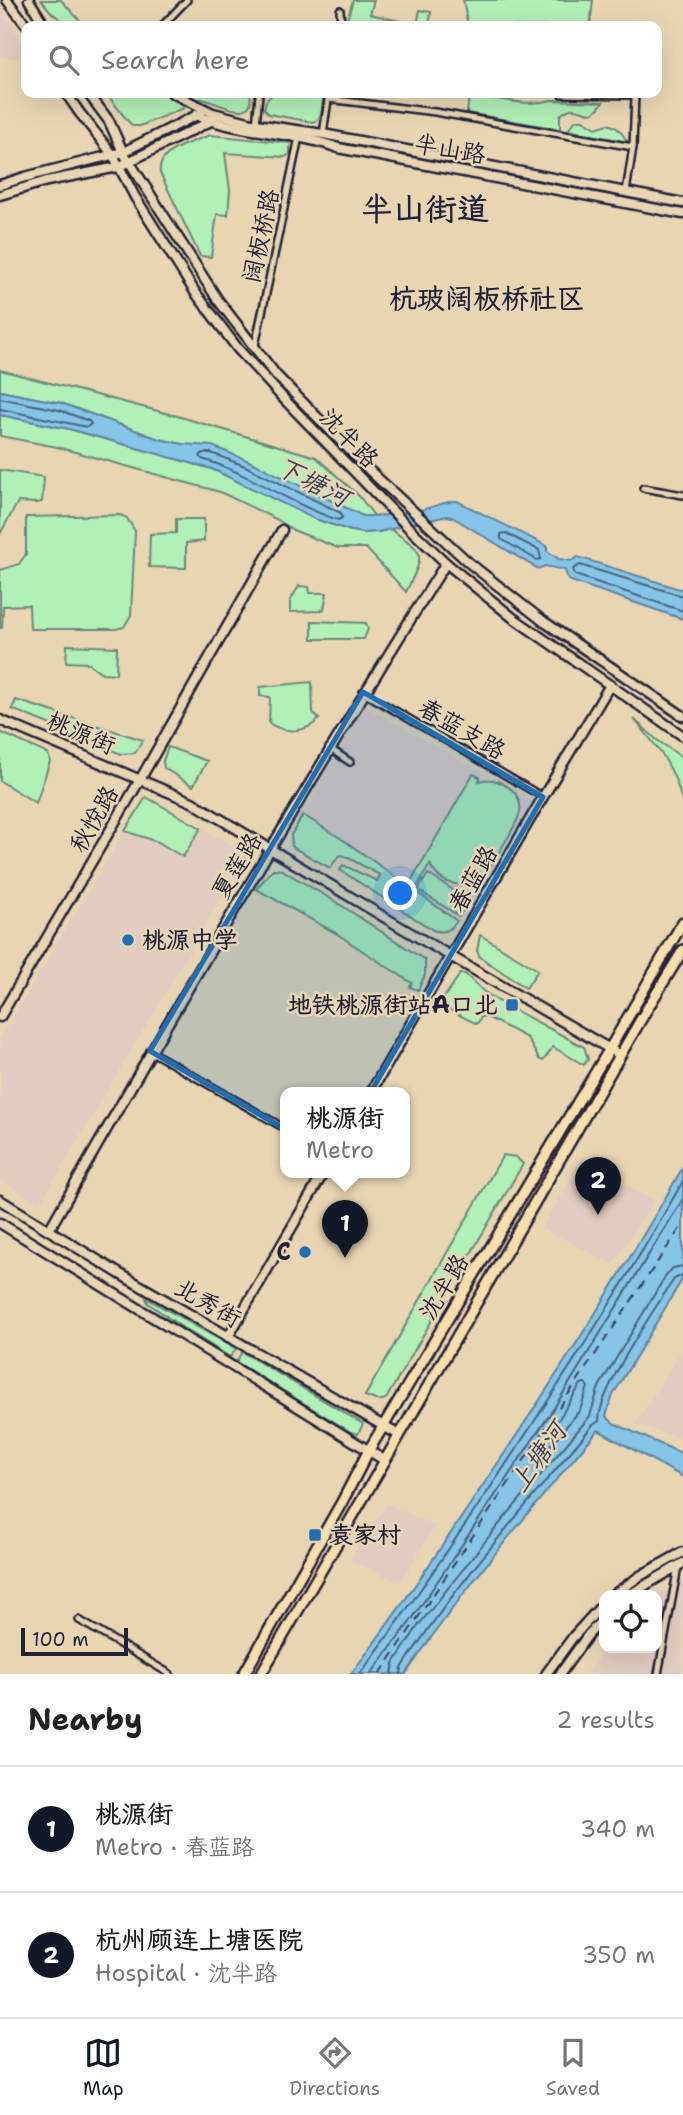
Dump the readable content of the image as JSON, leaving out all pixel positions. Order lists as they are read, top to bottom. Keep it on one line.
{"streets":{"main road":["半山路","沈半路","桃源街","秋悦路","夏莲路","春蓝路","北秀街"],"street":["阔板桥路","春蓝支路"]},"crossings":[["半山路","阔板桥路"],["阔板桥路","沈半路"],["沈半路","桃源街"],["沈半路","夏莲路"],["沈半路","春蓝路"],["沈半路","北秀街"],["春蓝支路","夏莲路"],["春蓝支路","春蓝路"],["桃源街","秋悦路"],["桃源街","夏莲路"],["桃源街","春蓝路"],["夏莲路","北秀街"]],"districts":["半山街道","杭玻阔板桥社区"],"water":["下塘河","上塘河"],"places":{"other":["桃源中学","C"],"transit":["地铁桃源街站A口北","袁家村"]},"scale_bar":"100 m","page":{"search":"Search here","popup":["桃源街","Metro"],"pins":["2","1"],"scale":"100 m","heading":["Nearby","2 results"],"list":[{"mark":"1","name":"桃源街","note":"Metro · 春蓝路","value":"340 m"},{"mark":"2","name":"杭州顾连上塘医院","note":"Hospital · 沈半路","value":"350 m"}],"nav":["Map","Directions","Saved"]}}
